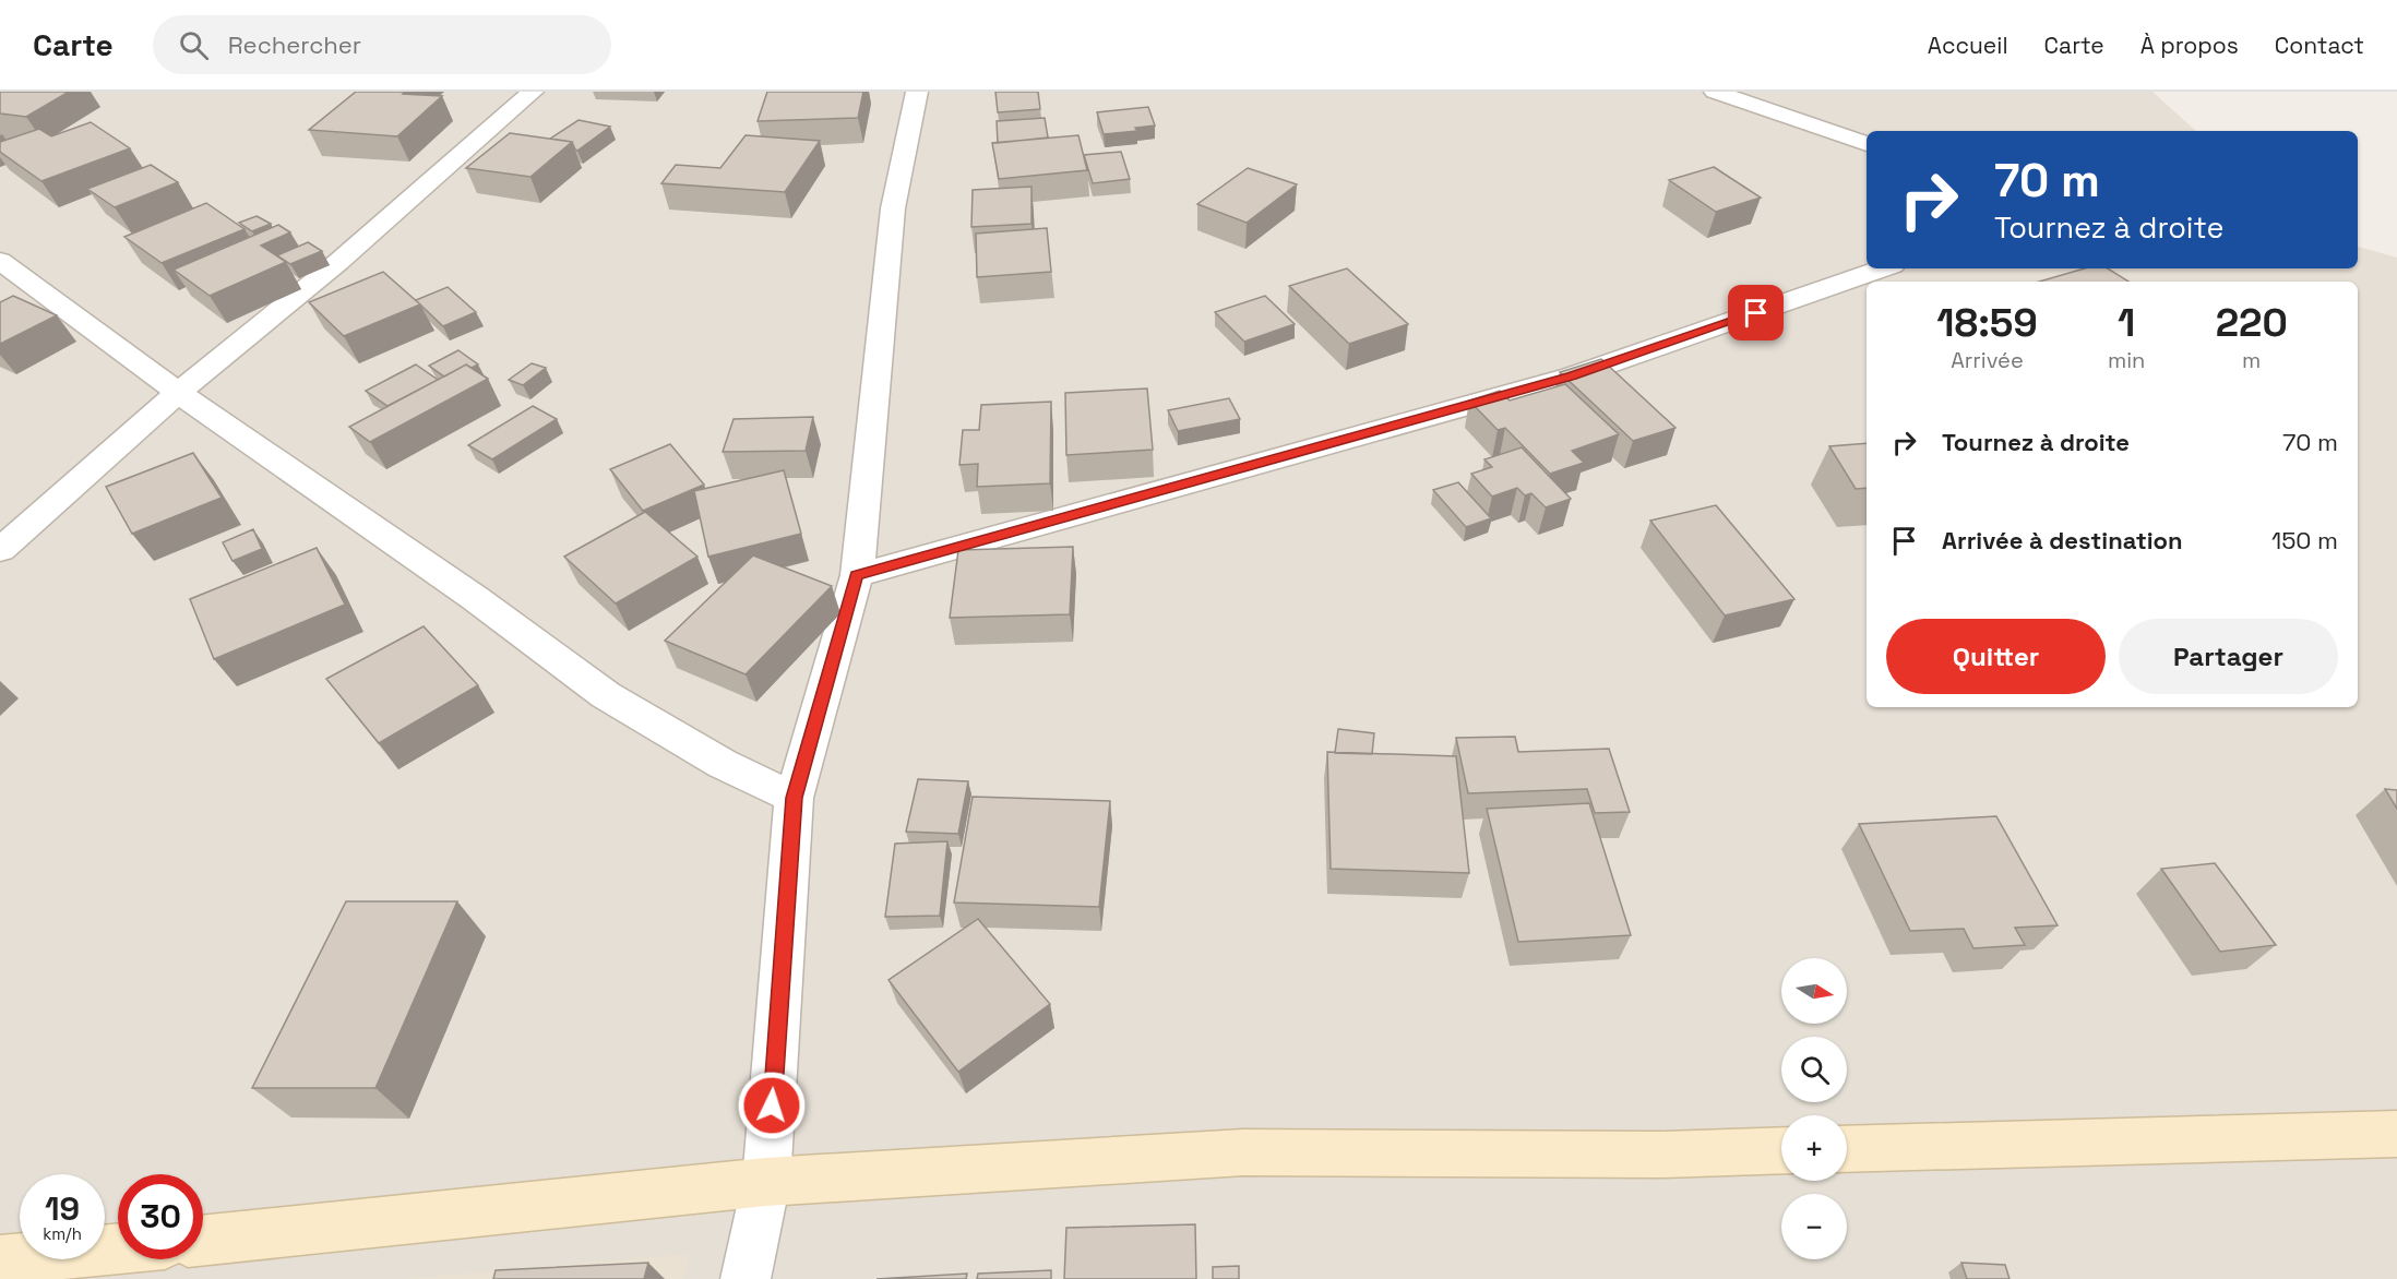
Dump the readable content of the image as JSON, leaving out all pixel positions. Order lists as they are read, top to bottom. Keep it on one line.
{"north":"right","page":{"header":"Carte","search":"Rechercher","nav":["Accueil","Carte","À propos","Contact"],"turn":["70 m","Tournez à droite"],"eta":["18:59","Arrivée","1","min","220","m"],"list":[{"name":"Tournez à droite","value":"70 m"},{"name":"Arrivée à destination","value":"150 m"}],"buttons":["Quitter","Partager"],"map_buttons":["+","−"],"speed":"19 km/h","limit":"30"}}
